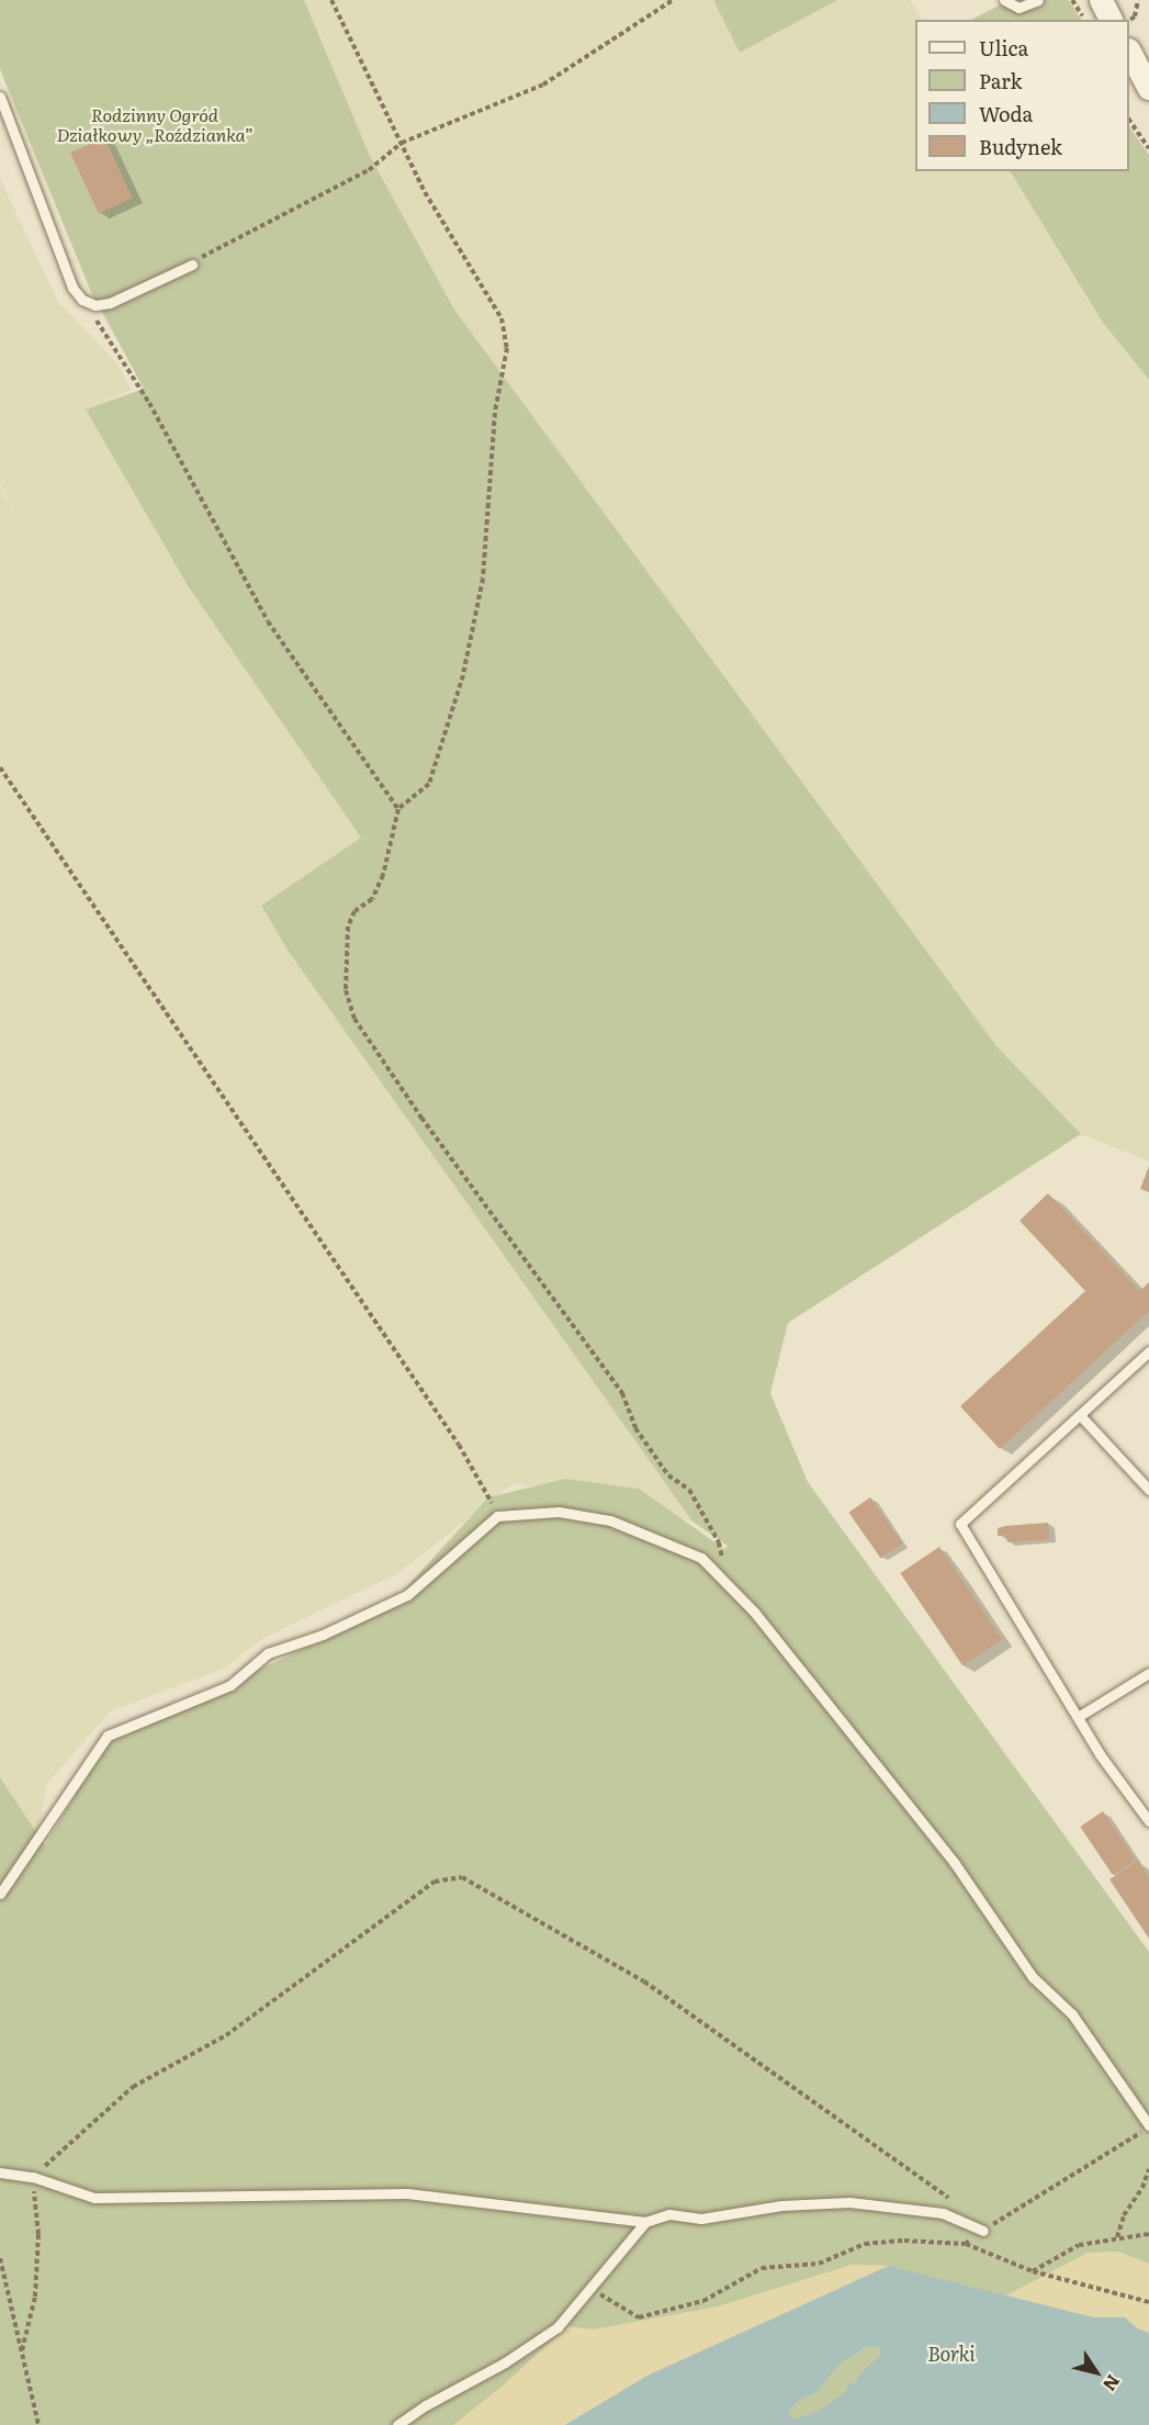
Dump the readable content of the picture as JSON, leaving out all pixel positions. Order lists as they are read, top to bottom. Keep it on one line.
{"water":["Borki"],"parks":["Rodzinny Ogród Działkowy „Roździanka”"],"legend":["Ulica","Park","Woda","Budynek"],"north":"bottom right"}
